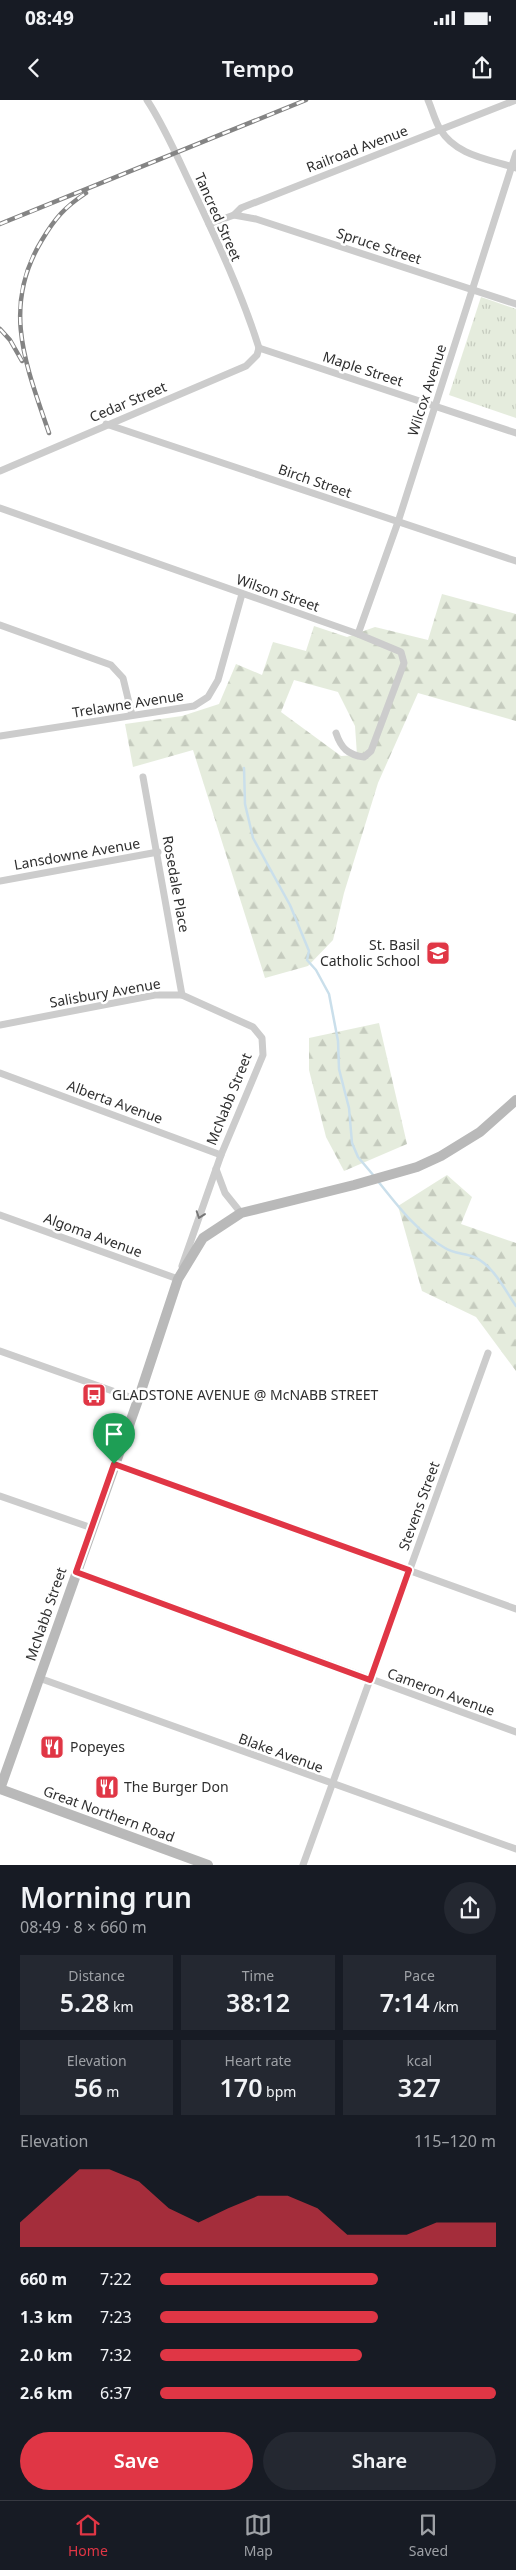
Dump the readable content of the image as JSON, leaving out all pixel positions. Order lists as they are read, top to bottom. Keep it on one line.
{"streets":{"main road":["McNabb Street","Great Northern Road"],"street":["Railroad Avenue","Tancred Street","Spruce Street","Maple Street","Wilcox Avenue","Cedar Street","Birch Street","Wilson Street","Trelawne Avenue","Lansdowne Avenue","Rosedale Place","Salisbury Avenue","Alberta Avenue","Algoma Avenue","Stevens Street","Cameron Avenue","Blake Avenue"]},"crossings":[["Railroad Avenue","Tancred Street"],["Railroad Avenue","Spruce Street"],["Tancred Street","Maple Street"],["Tancred Street","Cedar Street"],["Spruce Street","Wilcox Avenue"],["Maple Street","Wilcox Avenue"],["Maple Street","Cedar Street"],["Wilcox Avenue","Birch Street"],["Wilcox Avenue","Wilson Street"],["Cedar Street","Birch Street"],["Wilson Street","Trelawne Avenue"],["Lansdowne Avenue","Rosedale Place"],["Rosedale Place","Salisbury Avenue"],["Salisbury Avenue","McNabb Street"],["McNabb Street","Alberta Avenue"],["McNabb Street","Algoma Avenue"],["McNabb Street","Cameron Avenue"],["McNabb Street","Blake Avenue"],["McNabb Street","Great Northern Road"],["Stevens Street","Cameron Avenue"],["Stevens Street","Blake Avenue"]],"places":{"school or university":["St. Basil Catholic School"],"bus stop":["GLADSTONE AVENUE @ McNABB STREET"],"restaurant":["Popeyes","The Burger Don"]},"page":{"status":"08:49","header":"Tempo","heading":["Morning run","08:49 · 8 × 660 m"],"stats":[["Distance","5.28 km"],["Time","38:12"],["Pace","7:14 /km"],["Elevation","56 m"],["Heart rate","170 bpm"],["kcal","327"]],"chart":["Elevation","115–120 m"],"list":[{"name":"660 m","note":"7:22"},{"name":"1.3 km","note":"7:23"},{"name":"2.0 km","note":"7:32"},{"name":"2.6 km","note":"6:37"}],"buttons":["Save","Share"],"tabs":["Home","Map","Saved"]}}
